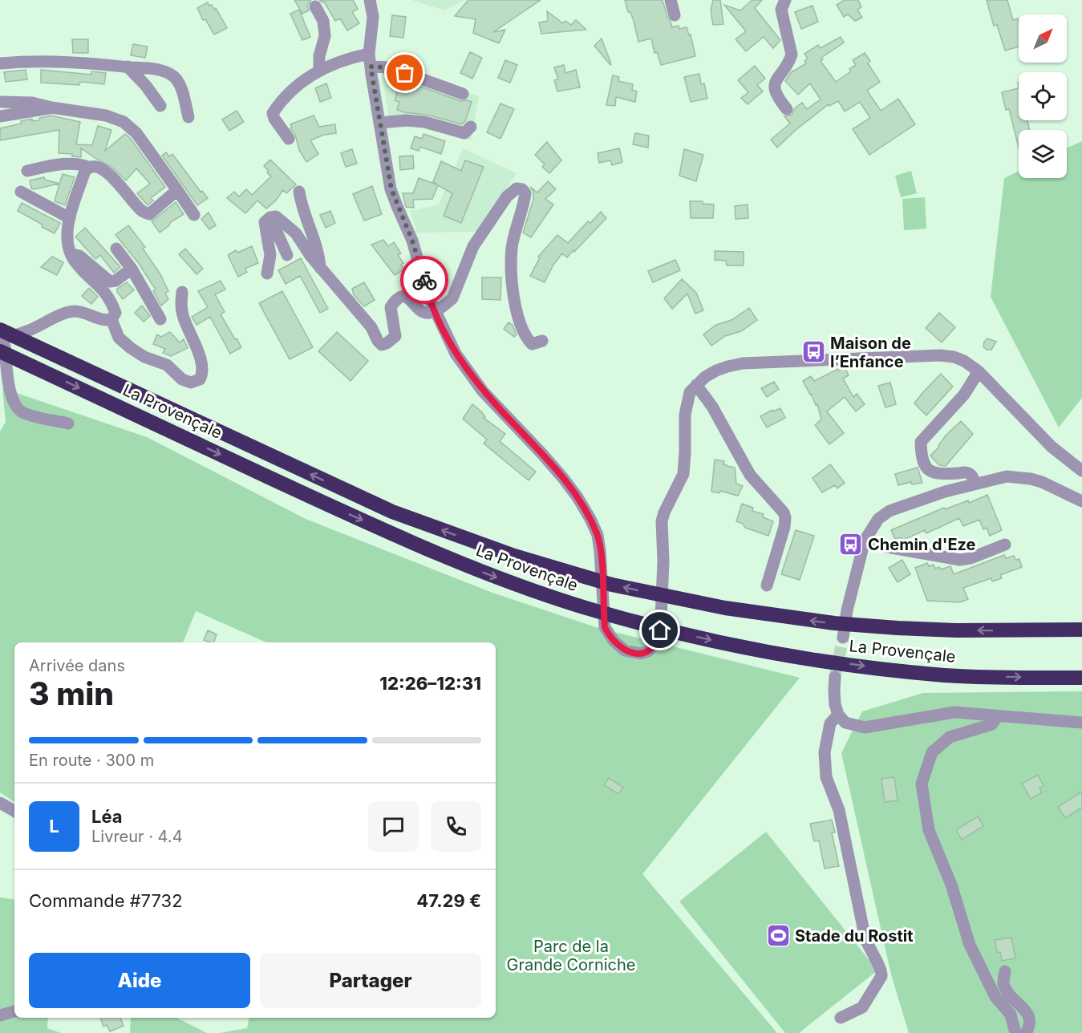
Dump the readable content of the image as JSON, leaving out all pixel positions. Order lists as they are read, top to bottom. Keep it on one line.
{"streets":{"highway":["La Provençale"]},"parks":["Parc de la Grande Corniche"],"places":{"bus stop":["Maison de l’Enfance","Chemin d'Eze"],"sports":["Stade du Rostit"]},"north":"top right","page":{"heading":["3 min","Arrivée dans","12:26–12:31"],"panel":["Léa","Livreur · 4.4","Commande #7732","47.29 €"],"bar":"En route · 300 m","round":"L","buttons":["Aide","Partager"]}}
